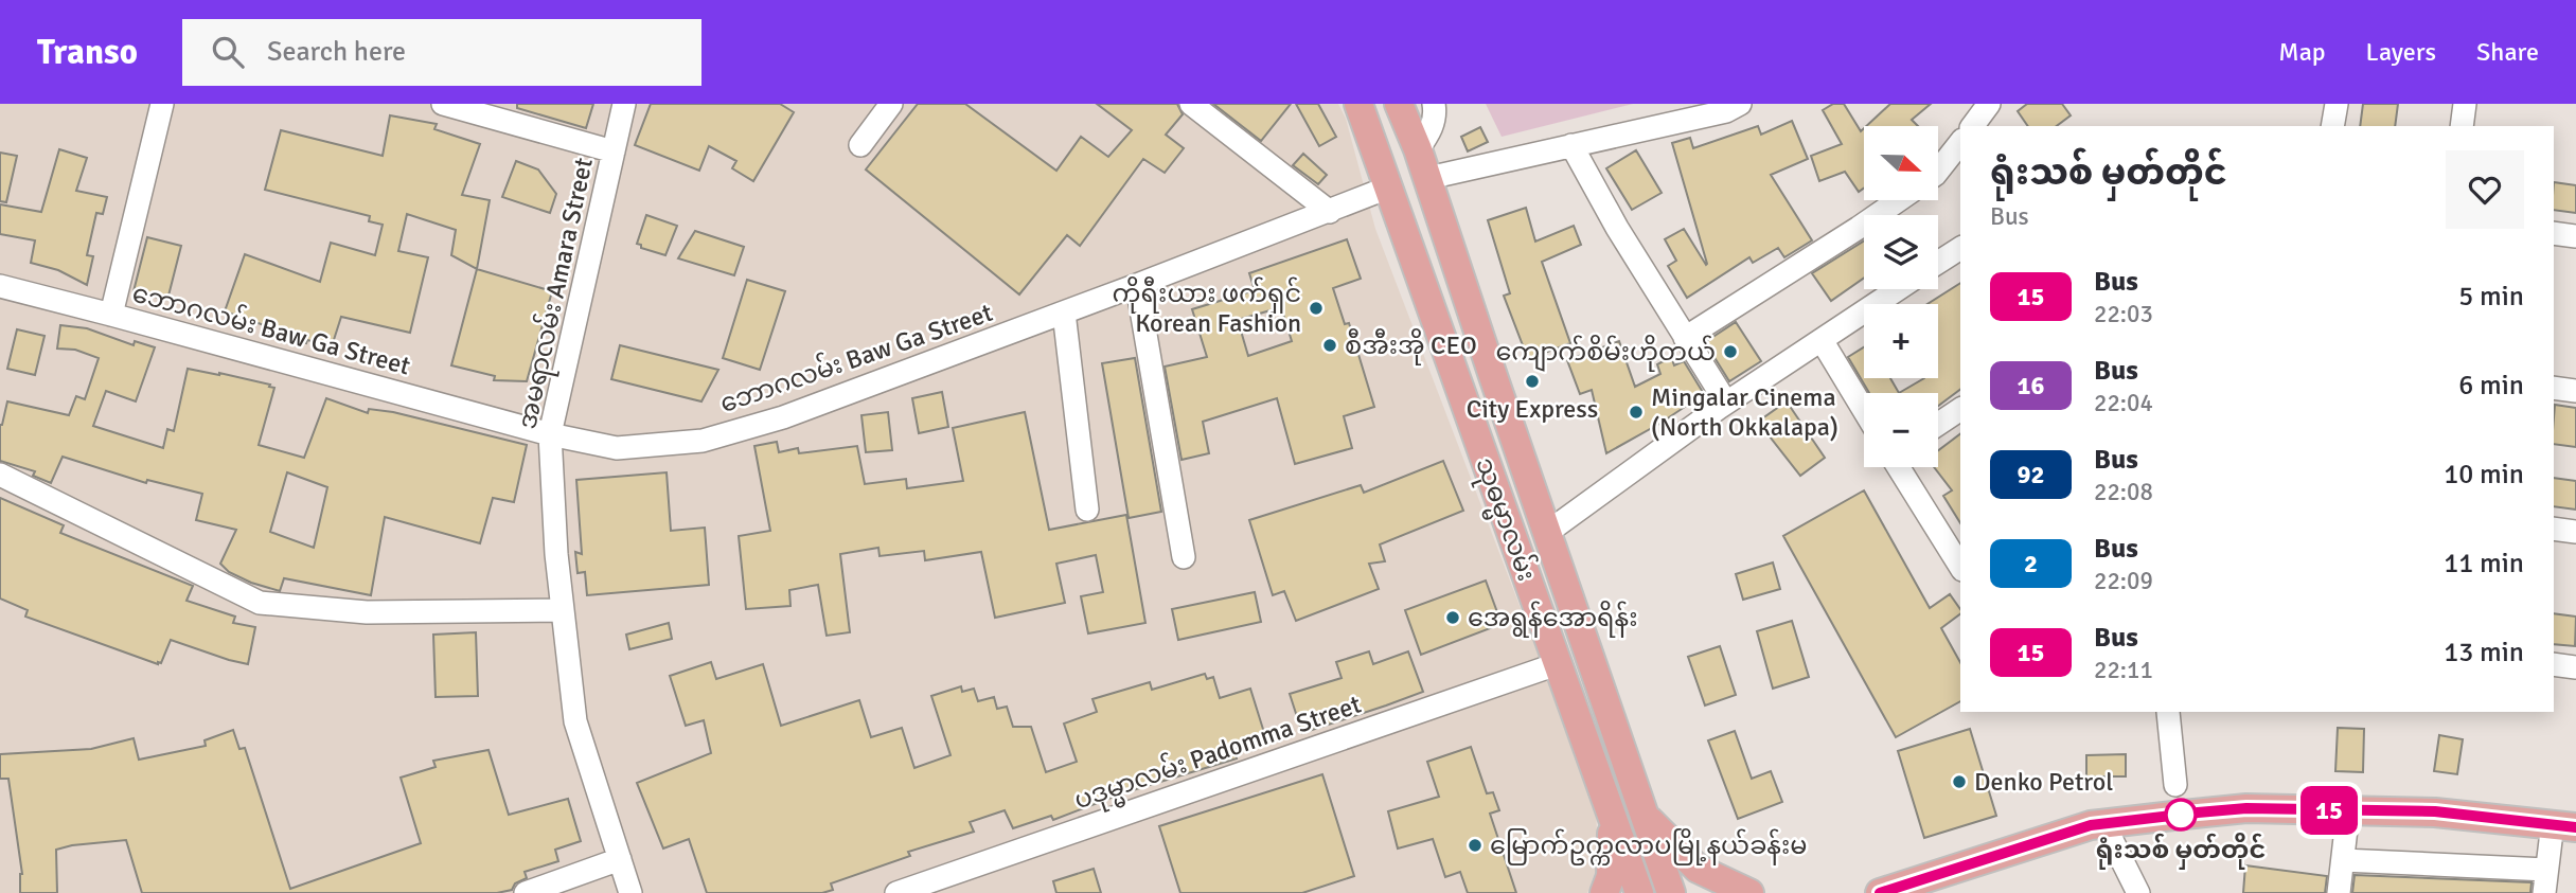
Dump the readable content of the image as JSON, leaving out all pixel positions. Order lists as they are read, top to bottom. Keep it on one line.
{"streets":{"main road":["သုဓမ္မာလမ်း"],"street":["အမရာလမ်း Amara Street","ဘောဂလမ်း Baw Ga Street","ပဒုမ္မာလမ်း Padomma Street"]},"crossings":[["အမရာလမ်း Amara Street","ဘောဂလမ်း Baw Ga Street"],["ဘောဂလမ်း Baw Ga Street","သုဓမ္မာလမ်း"],["သုဓမ္မာလမ်း","ပဒုမ္မာလမ်း Padomma Street"]],"places":["ကိုရီးယား ဖက်ရှင် Korean Fashion","စီအီးအို CEO","ကျောက်စိမ်းဟိုတယ်","City Express","Mingalar Cinema (North Okkalapa)","အေရွန်အောရိန်း","Denko Petrol","ရုံးသစ် မှတ်တိုင်","မြောက်ဥက္ကလာပမြို့နယ်ခန်းမ"],"lines":["bus line 15"],"north":"right","page":{"header":"Transo","search":"Search here","nav":["Map","Layers","Share"],"on_map":"15","map_buttons":["+","−"],"heading":["ရုံးသစ် မှတ်တိုင်","Bus"],"list":[{"mark":"15","name":"Bus","note":"22:03","value":"5 min"},{"mark":"16","name":"Bus","note":"22:04","value":"6 min"},{"mark":"92","name":"Bus","note":"22:08","value":"10 min"},{"mark":"2","name":"Bus","note":"22:09","value":"11 min"},{"mark":"15","name":"Bus","note":"22:11","value":"13 min"}]}}
